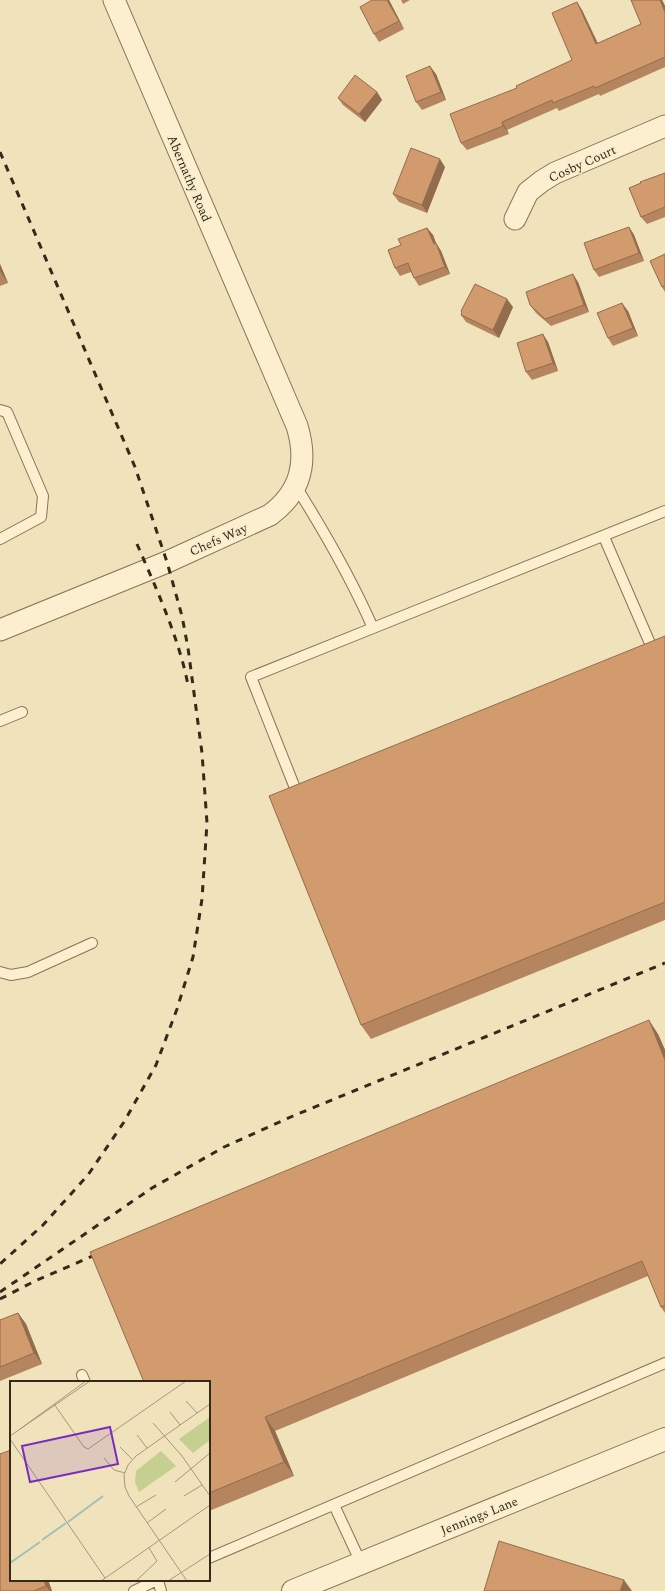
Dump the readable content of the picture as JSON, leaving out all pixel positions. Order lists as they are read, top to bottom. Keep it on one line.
{"streets":{"street":["Cosby Court","Abernathy Road","Chefs Way","Jennings Lane"]},"crossings":[["Abernathy Road","Chefs Way"]]}
